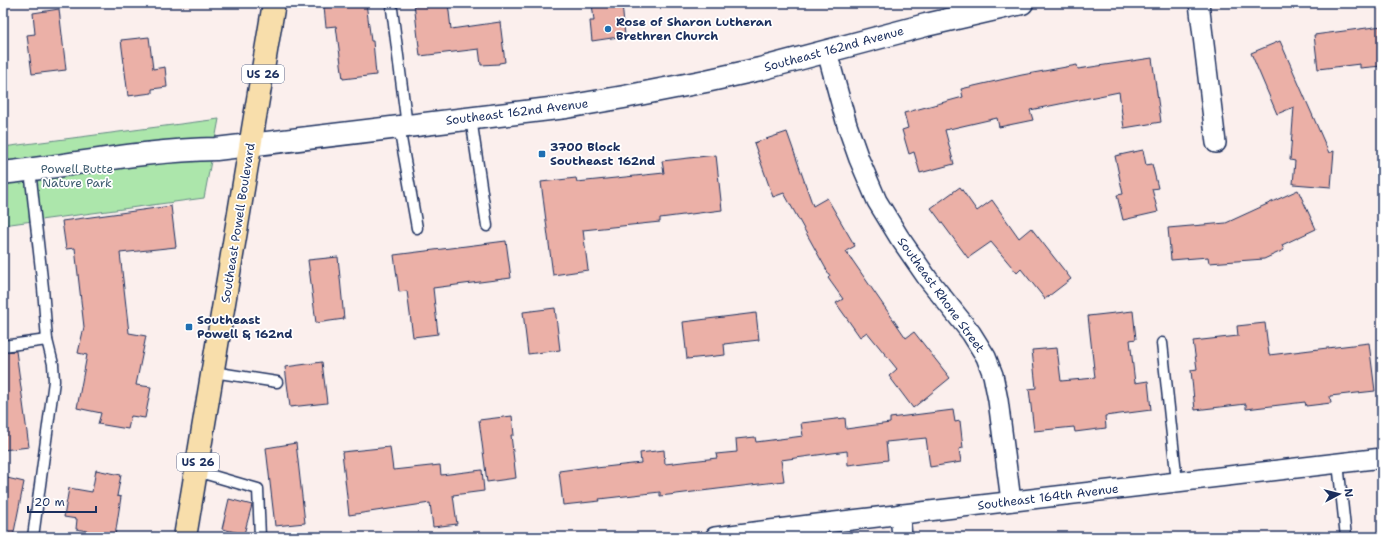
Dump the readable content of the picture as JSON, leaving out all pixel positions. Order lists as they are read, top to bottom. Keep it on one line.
{"streets":{"main road":["Southeast 162nd Avenue","US 26","Southeast Powell Boulevard"],"street":["Southeast Rhone Street","Southeast 164th Avenue"]},"crossings":[["Southeast 162nd Avenue","Southeast Powell Boulevard"],["Southeast 162nd Avenue","Southeast Rhone Street"],["Southeast Rhone Street","Southeast 164th Avenue"]],"parks":["Powell Butte Nature Park"],"places":{"other":["Rose of Sharon Lutheran Brethren Church"],"transit":["3700 Block Southeast 162nd","Southeast Powell & 162nd"]},"scale_bar":"20 m","north":"right"}
